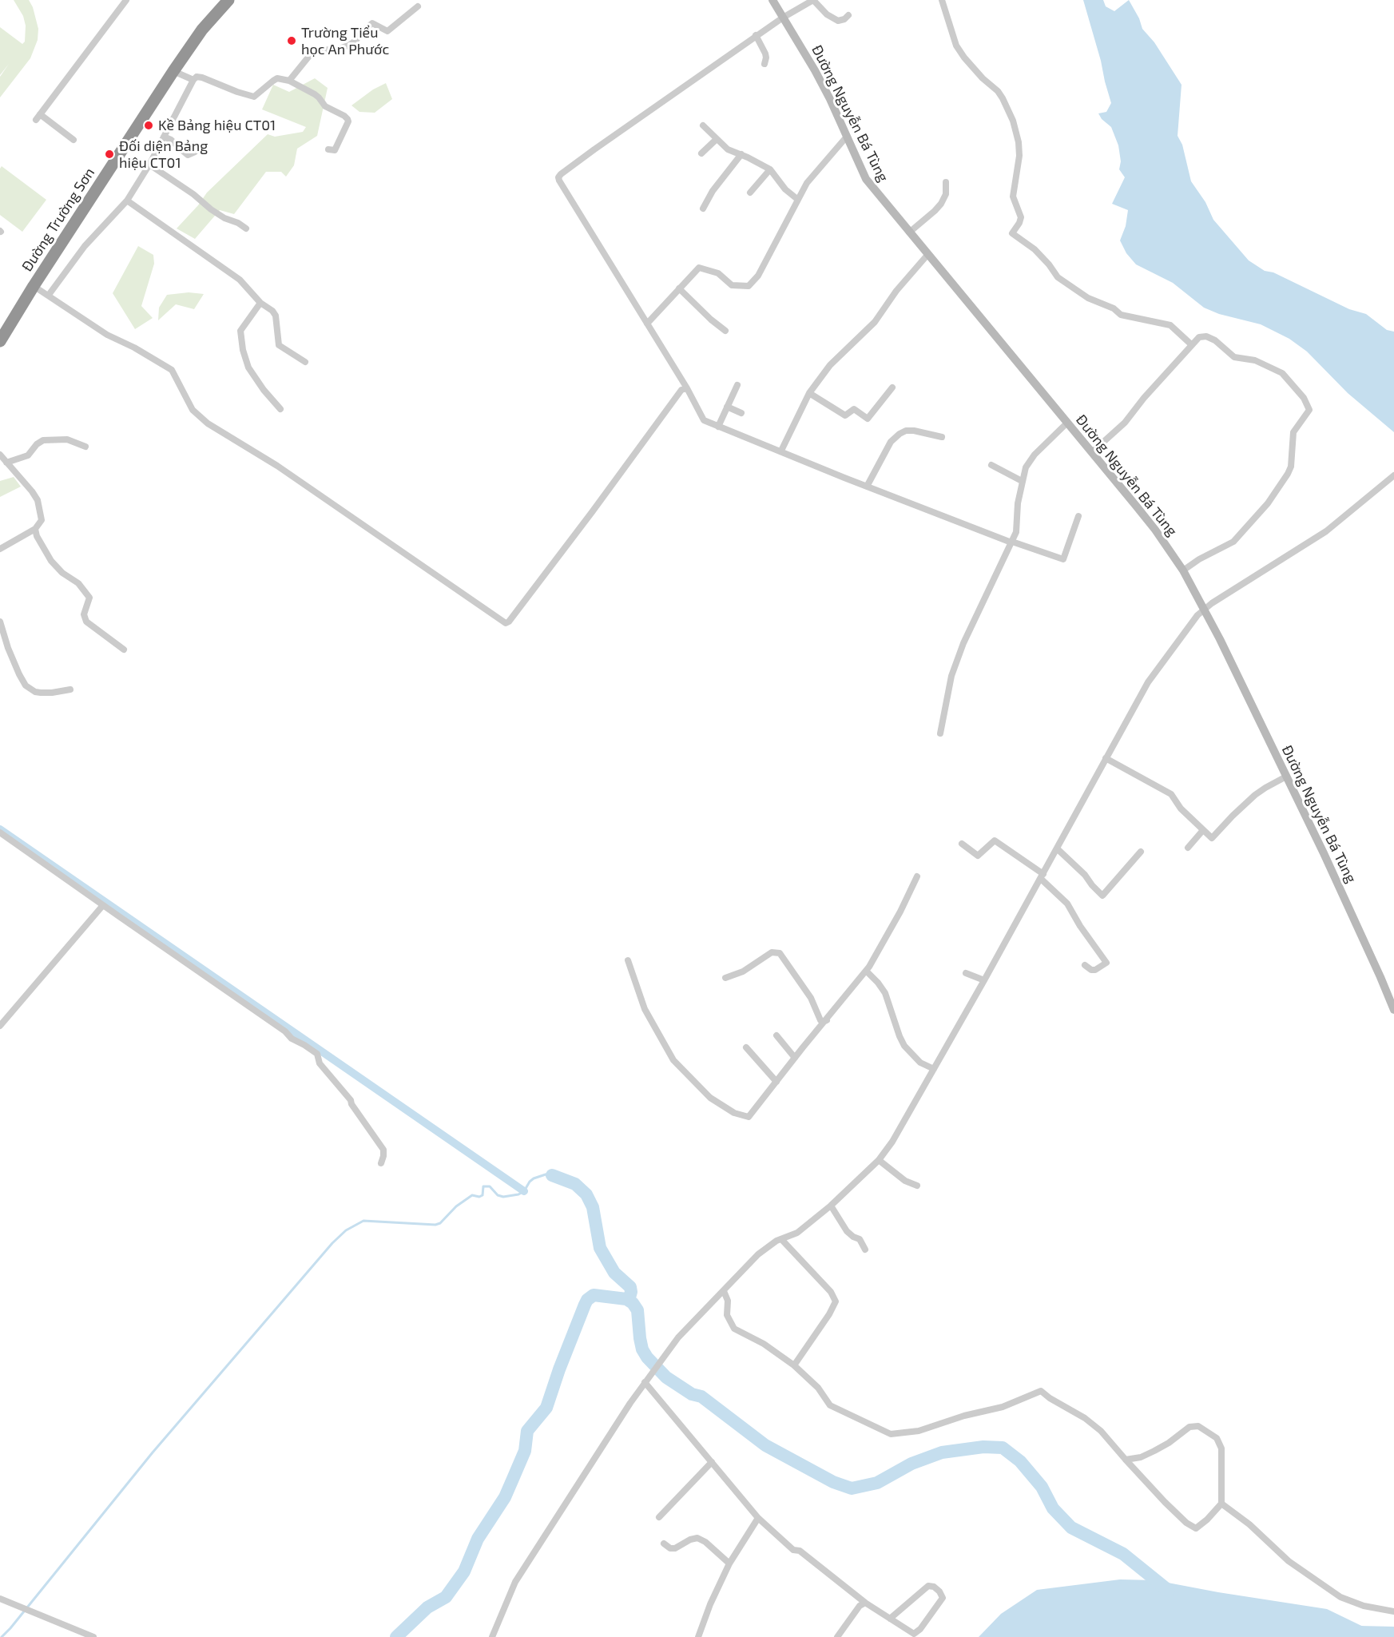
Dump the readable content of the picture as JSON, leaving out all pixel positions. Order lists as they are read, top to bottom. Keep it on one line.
{"streets":{"highway":["Đường Trường Sơn"],"main road":["Đường Nguyễn Bá Tùng"]},"places":["Trường Tiểu học An Phước","Kề Bảng hiệu CT01","Đối diện Bảng hiệu CT01"]}
